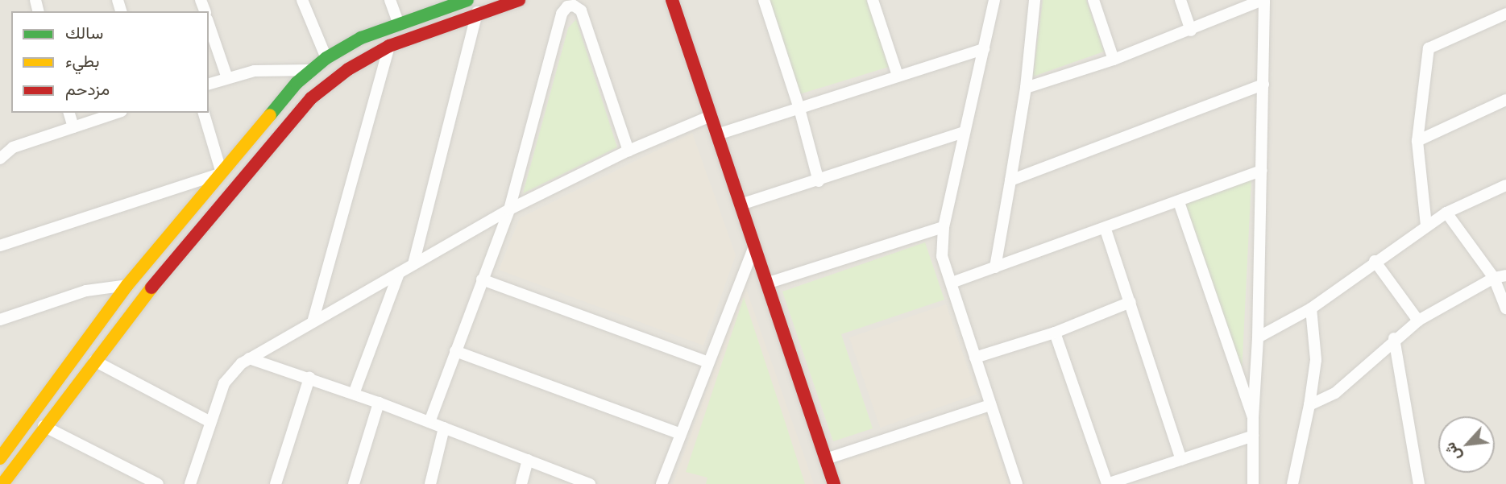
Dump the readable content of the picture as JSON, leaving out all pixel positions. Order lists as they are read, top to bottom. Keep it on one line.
{"legend":["سالك","بطيء","مزدحم"],"north":"bottom left"}
